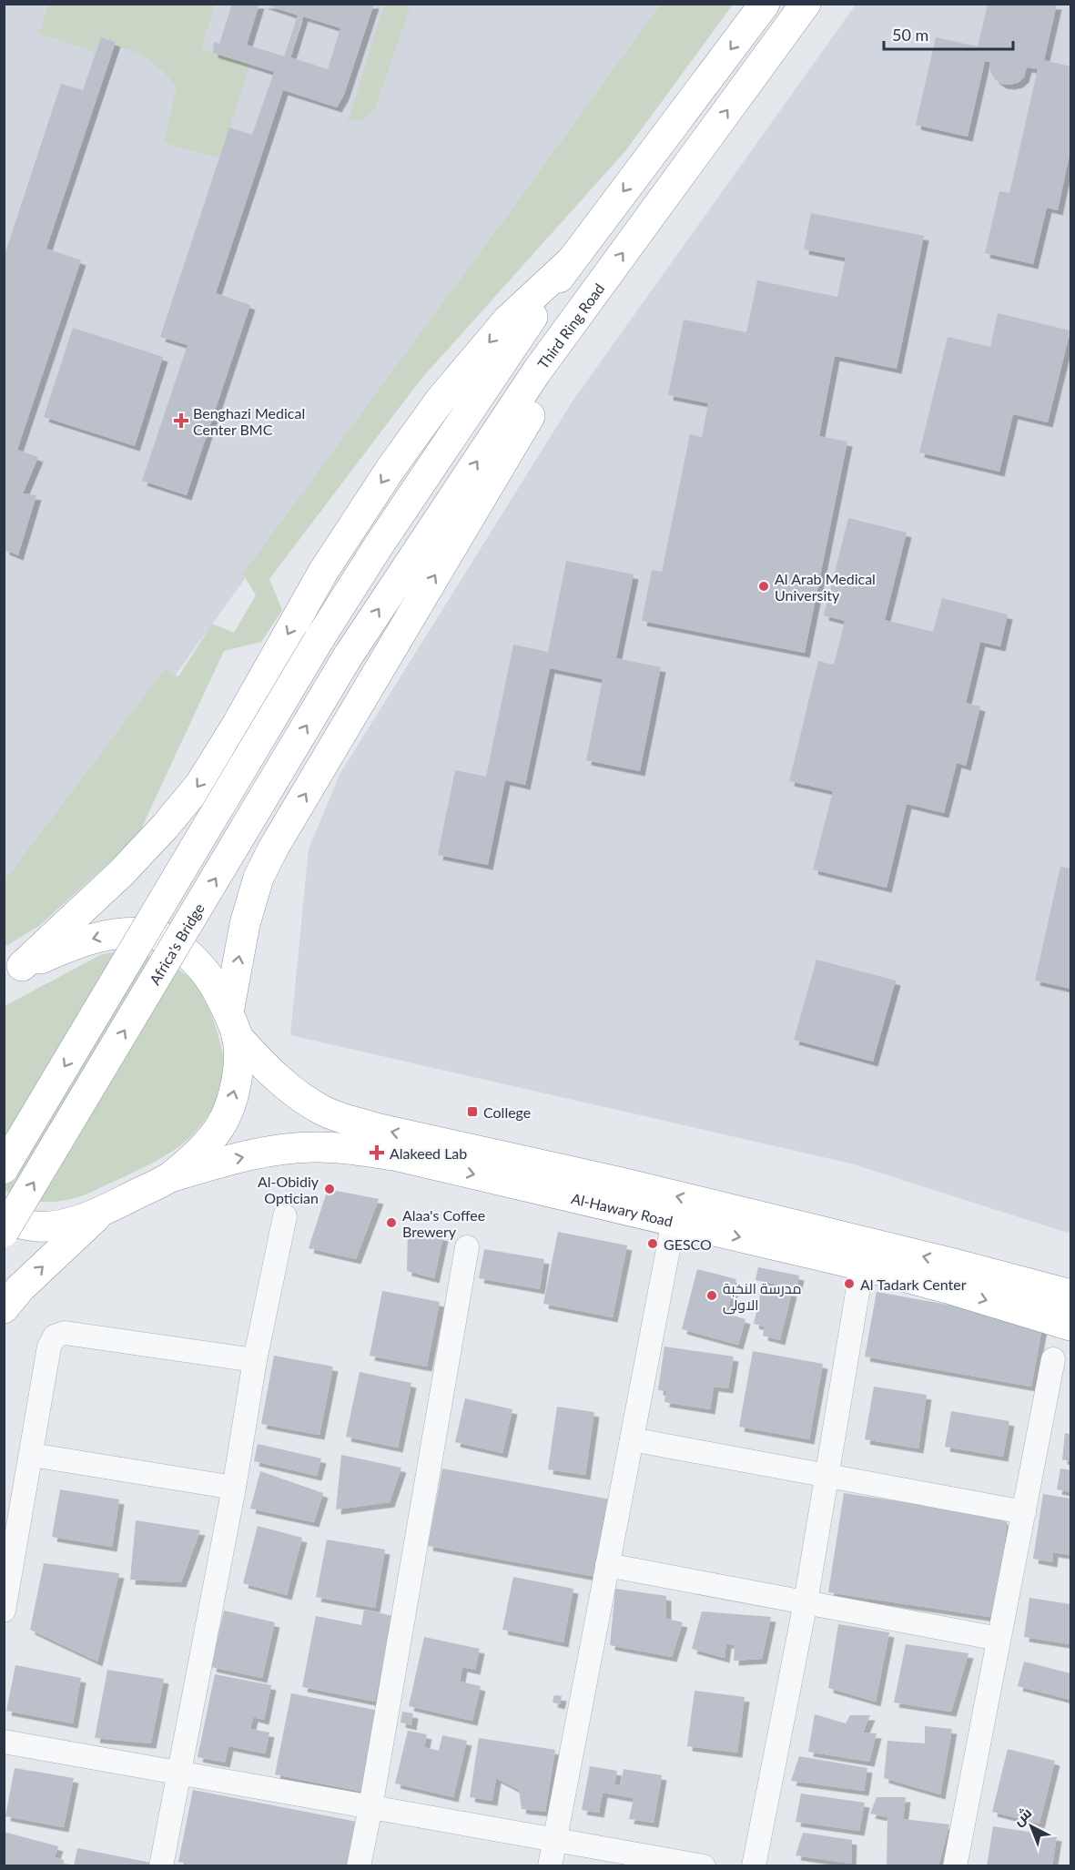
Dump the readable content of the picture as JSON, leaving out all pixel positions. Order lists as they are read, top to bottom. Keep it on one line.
{"streets":{"highway":["Third Ring Road","Africa's Bridge","Al-Hawary Road"]},"crossings":[["Third Ring Road","Africa's Bridge"]],"places":{"health":["Benghazi Medical Center BMC","Alakeed Lab"],"other":["Al Arab Medical University","Al-Obidiy Optician","Alaa's Coffee Brewery","GESCO","Al Tadark Center","مدرسة النخبة الاولى"],"transit":["College"]},"scale_bar":"50 m","north":"top left"}
